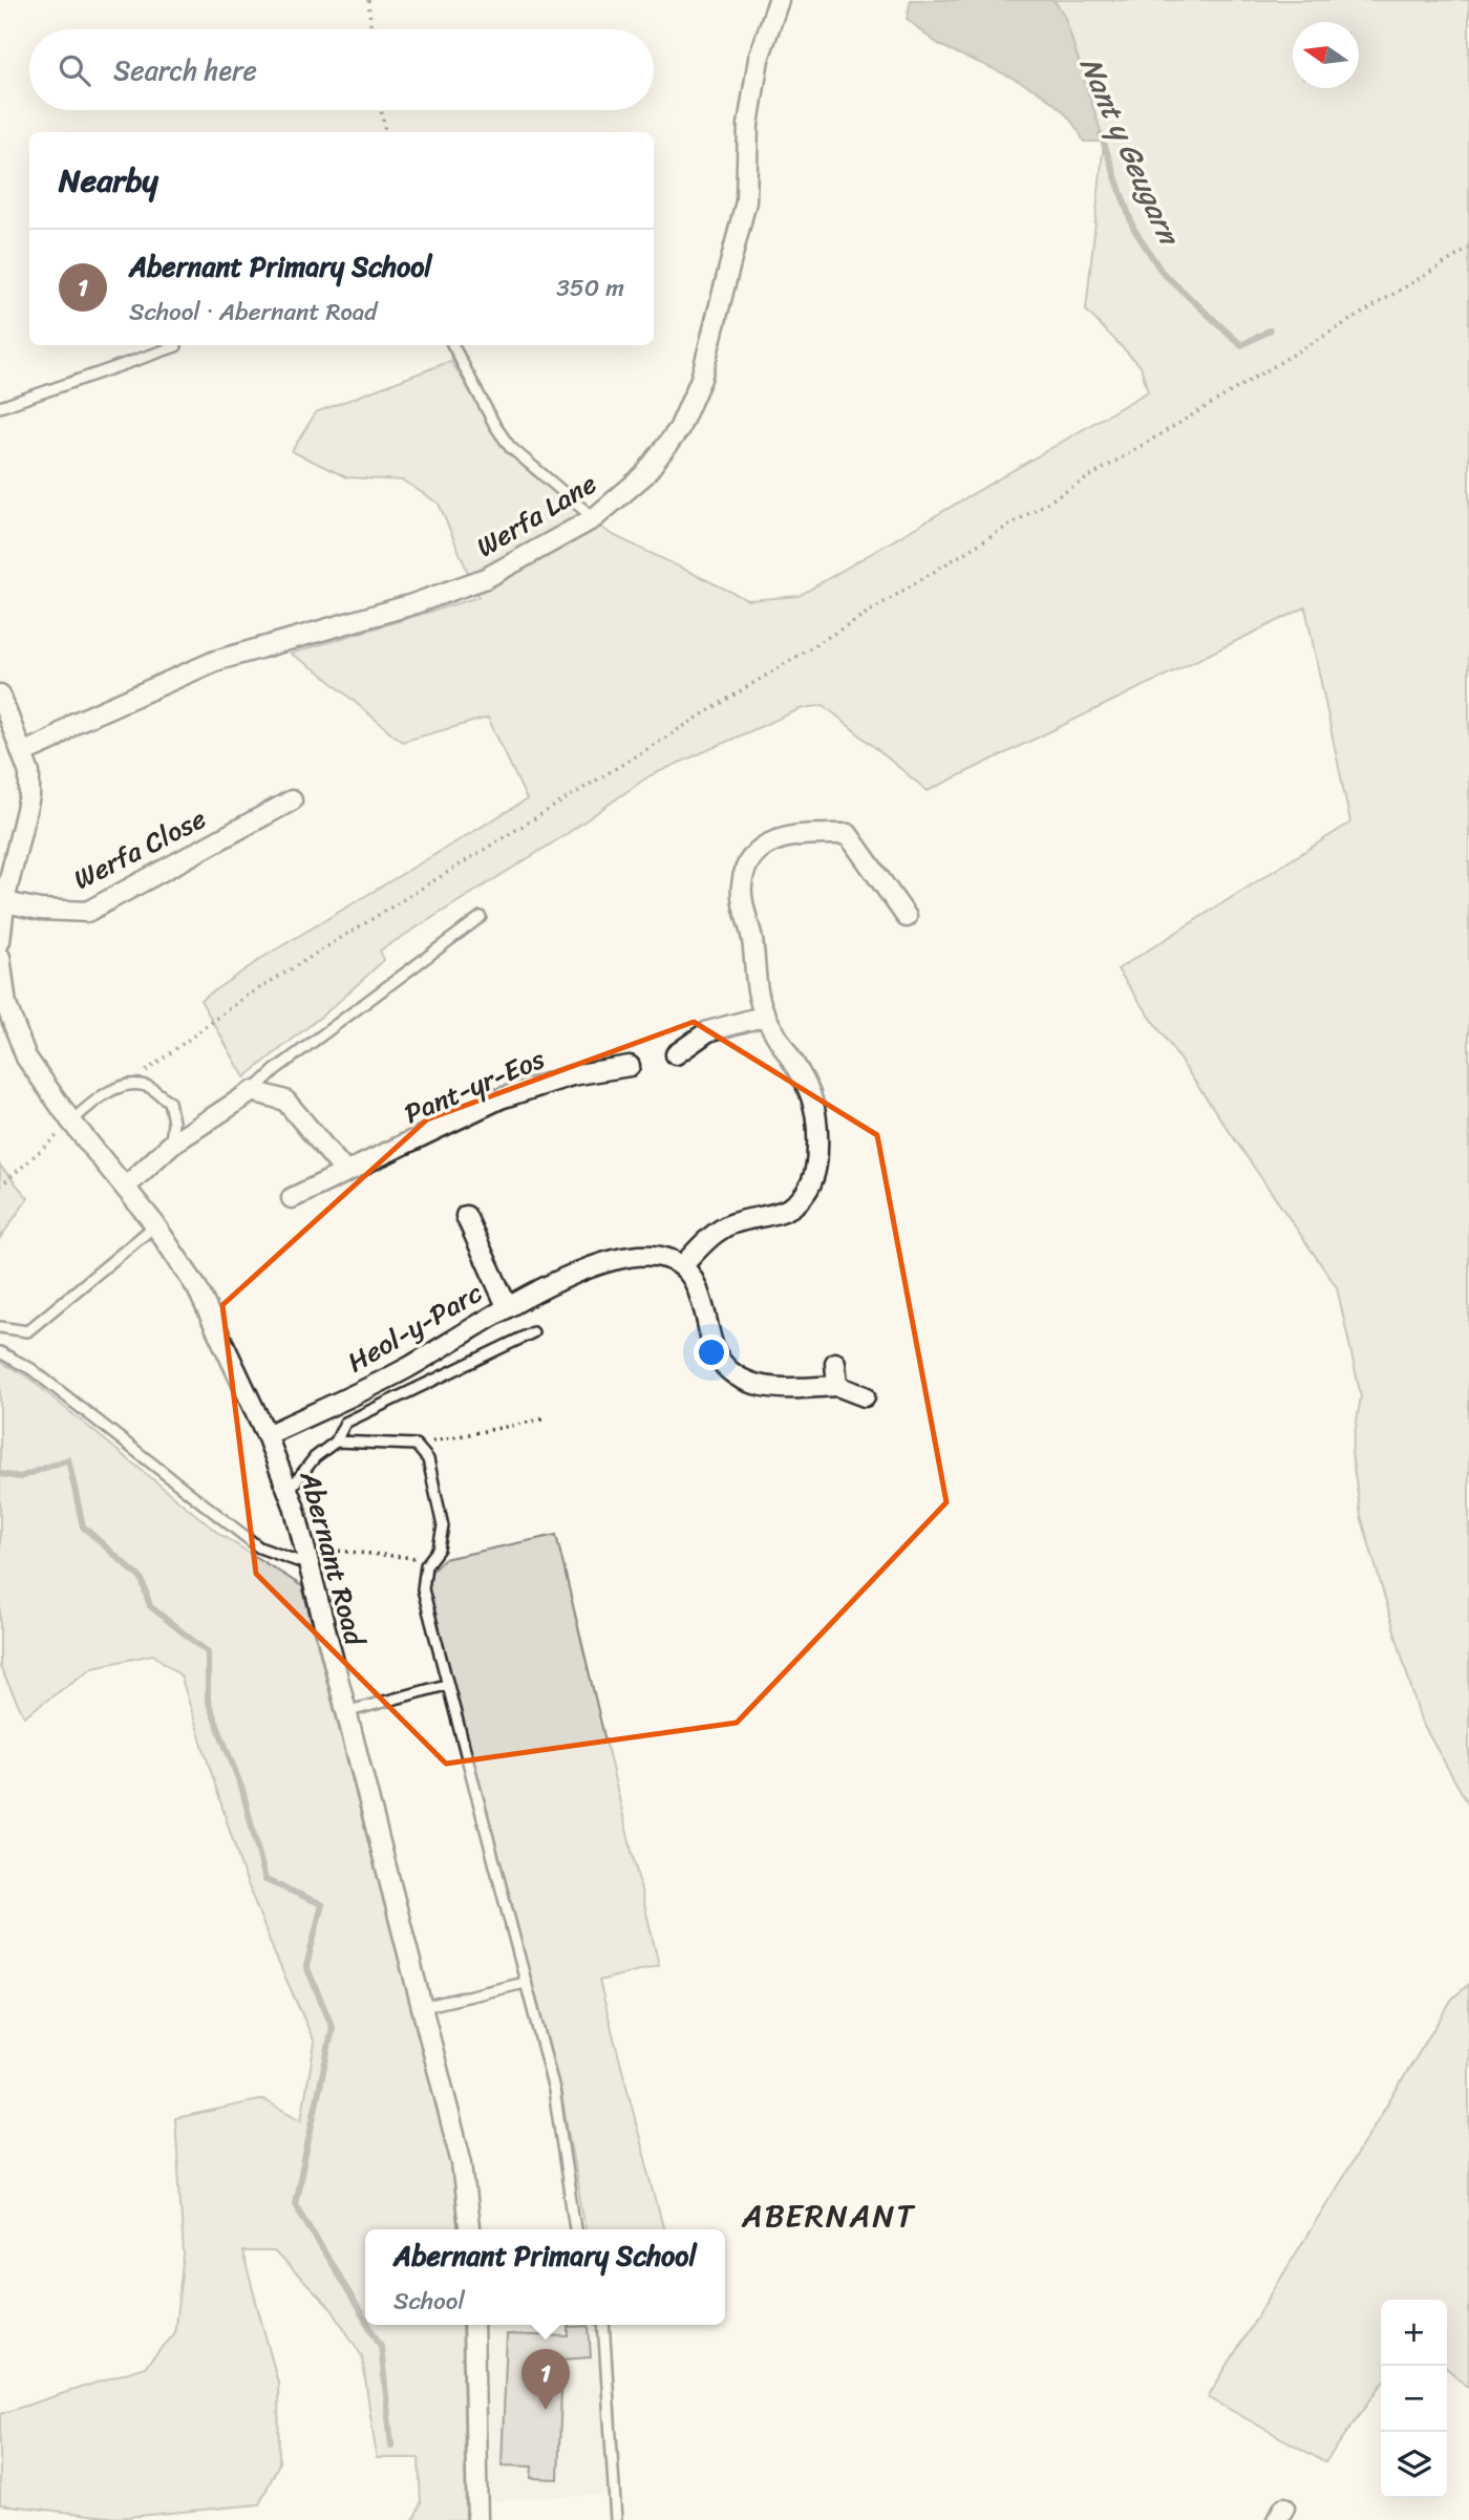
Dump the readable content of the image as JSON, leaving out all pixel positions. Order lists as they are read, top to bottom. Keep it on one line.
{"streets":{"street":["Werfa Lane","Werfa Close","Pant-yr-Eos","Heol-y-Parc","Abernant Road"]},"crossings":[["Heol-y-Parc","Abernant Road"]],"districts":["ABERNANT"],"water":["Nant y Geugarn"],"north":"left","page":{"search":"Search here","heading":"Nearby","list":[{"mark":"1","name":"Abernant Primary School","note":"School · Abernant Road","value":"350 m"}],"popup":["Abernant Primary School","School"],"map_buttons":["+","−"],"pins":"1"}}
